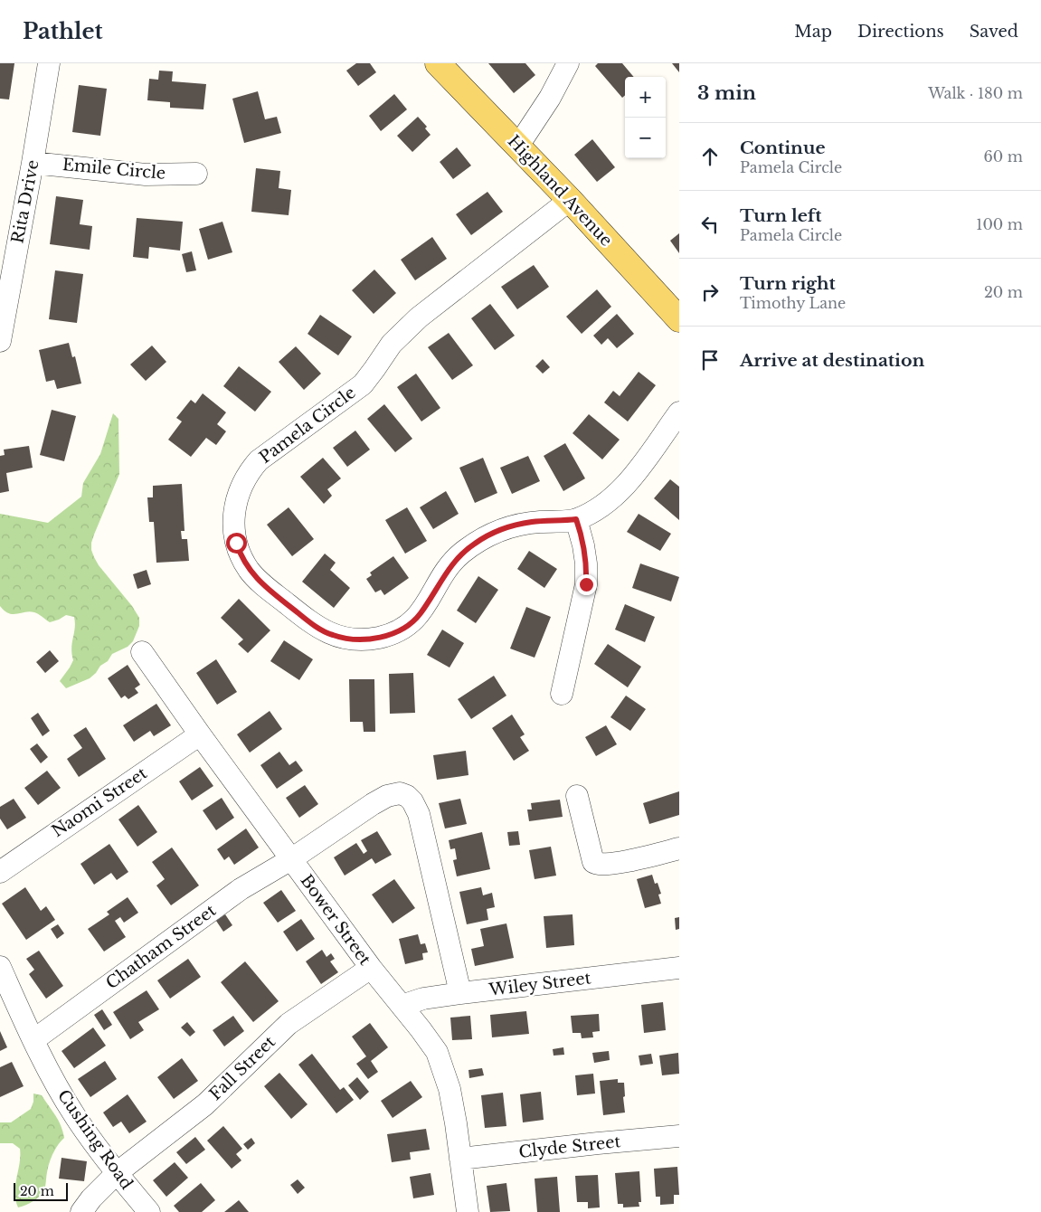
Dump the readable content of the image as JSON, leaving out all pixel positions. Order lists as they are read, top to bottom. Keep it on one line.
{"streets":{"main road":["Highland Avenue"],"street":["Emile Circle","Rita Drive","Pamela Circle","Naomi Street","Bower Street","Chatham Street","Wiley Street","Fall Street","Cushing Road","Clyde Street"]},"crossings":[["Emile Circle","Rita Drive"],["Highland Avenue","Pamela Circle"],["Naomi Street","Bower Street"],["Bower Street","Chatham Street"],["Bower Street","Wiley Street"],["Bower Street","Fall Street"],["Bower Street","Clyde Street"],["Chatham Street","Wiley Street"],["Chatham Street","Cushing Road"],["Fall Street","Cushing Road"]],"scale_bar":"20 m","page":{"header":"Pathlet","nav":["Map","Directions","Saved"],"heading":["3 min","Walk · 180 m"],"map_buttons":["+","−"],"list":[["Continue","Pamela Circle","60 m"],["Turn left","Pamela Circle","100 m"],["Turn right","Timothy Lane","20 m"],"Arrive at destination"],"scale":"20 m"}}
